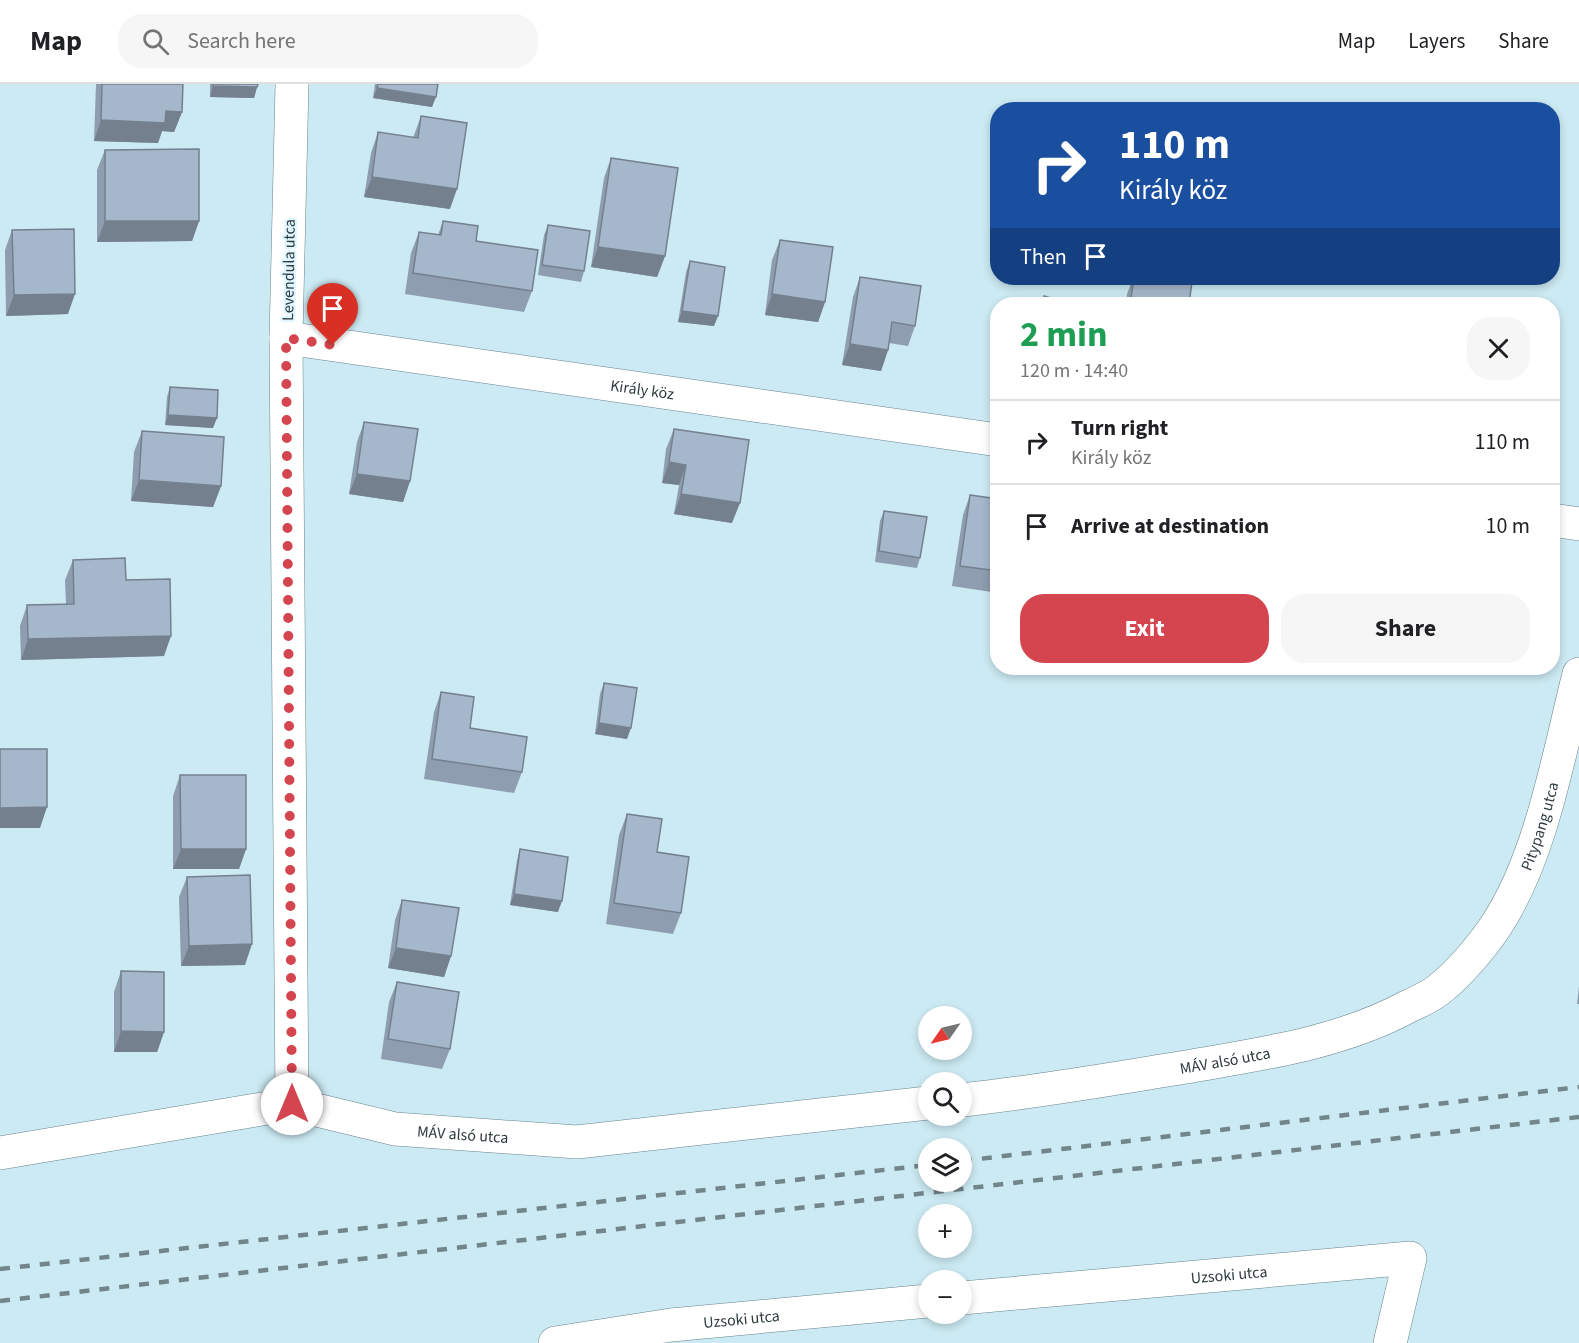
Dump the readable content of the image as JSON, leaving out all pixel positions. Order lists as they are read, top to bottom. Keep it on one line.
{"streets":{"street":["Levendula utca","Király köz","Pitypang utca","MÁV alsó utca","Uzsoki utca"]},"crossings":[["Levendula utca","Király köz"],["Levendula utca","MÁV alsó utca"],["Pitypang utca","MÁV alsó utca"]],"north":"bottom left","page":{"header":"Map","search":"Search here","nav":["Map","Layers","Share"],"turn":["110 m","Király köz"],"then":"Then","heading":["2 min","120 m · 14:40"],"list":[{"name":"Turn right","note":"Király köz","value":"110 m"},{"name":"Arrive at destination","value":"10 m"}],"buttons":["Exit","Share"],"map_buttons":["+","−"]}}
